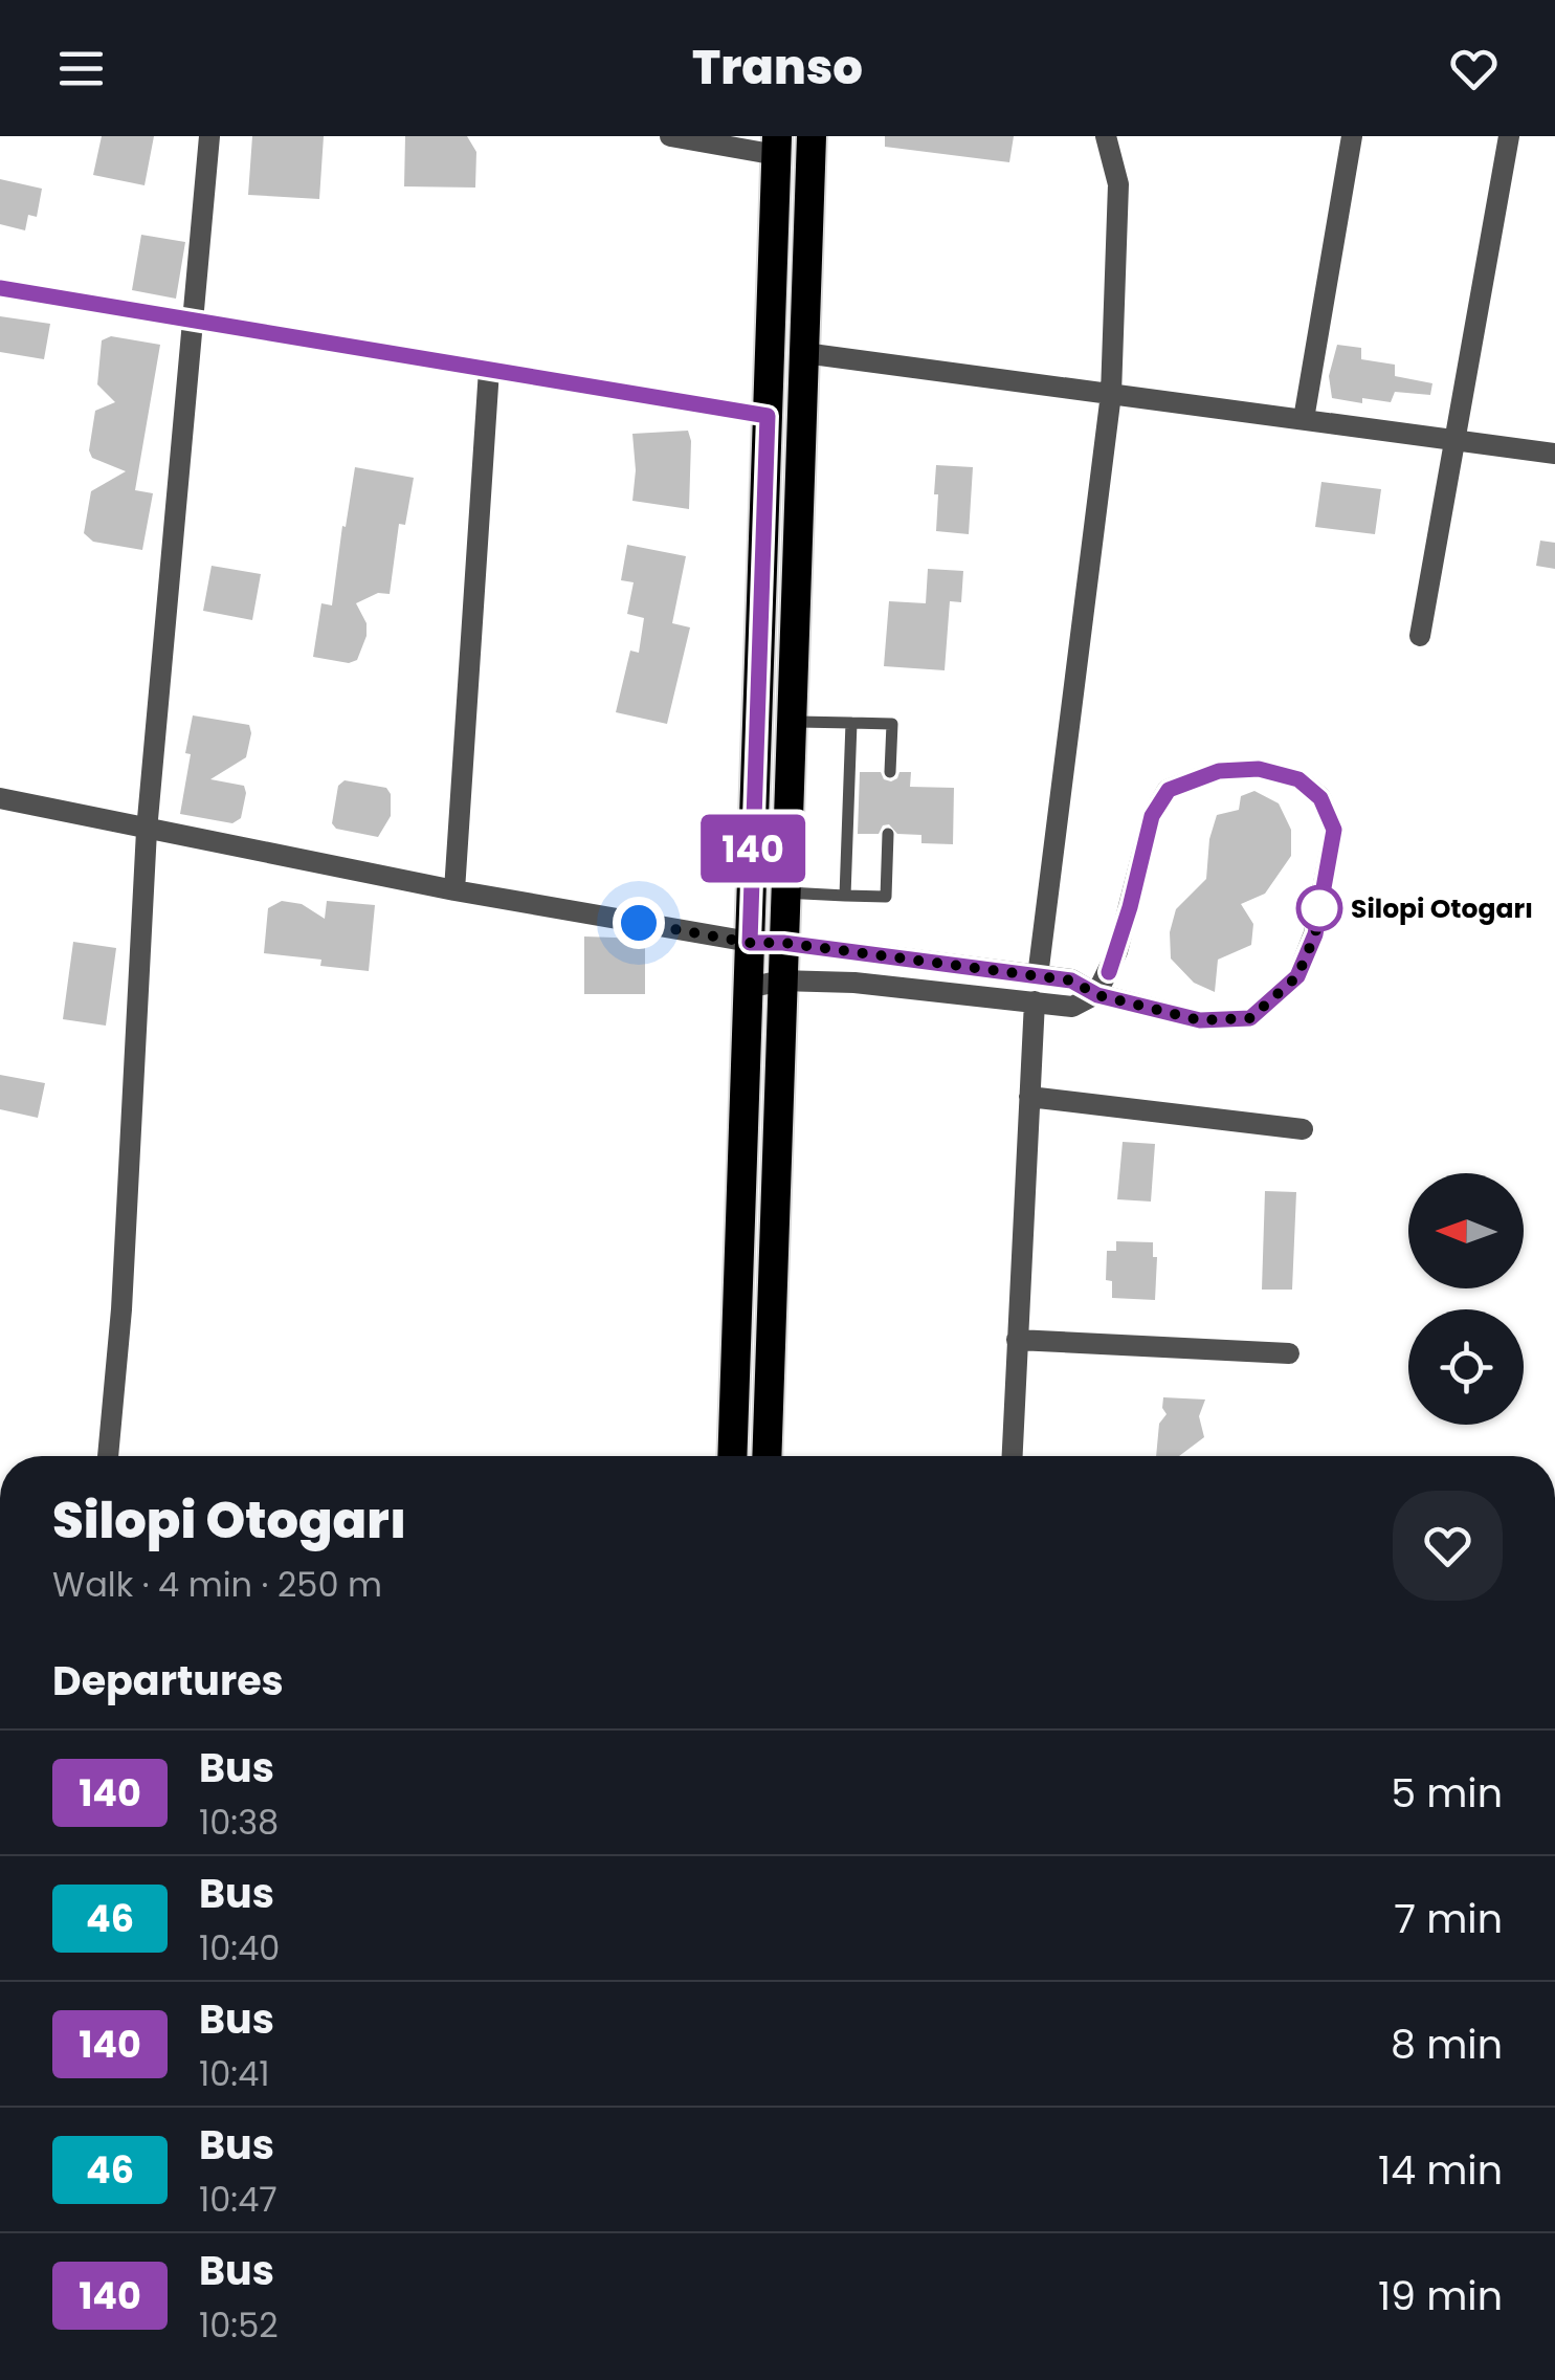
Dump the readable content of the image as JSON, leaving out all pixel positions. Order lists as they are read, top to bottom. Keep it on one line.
{"places":["Silopi Otogarı"],"lines":["bus line 140"],"north":"left","page":{"header":"Transo","on_map":"140","heading":[["Silopi Otogarı","Walk · 4 min · 250 m"],"Departures"],"list":[{"mark":"140","name":"Bus","note":"10:38","value":"5 min"},{"mark":"46","name":"Bus","note":"10:40","value":"7 min"},{"mark":"140","name":"Bus","note":"10:41","value":"8 min"},{"mark":"46","name":"Bus","note":"10:47","value":"14 min"},{"mark":"140","name":"Bus","note":"10:52","value":"19 min"}]}}
